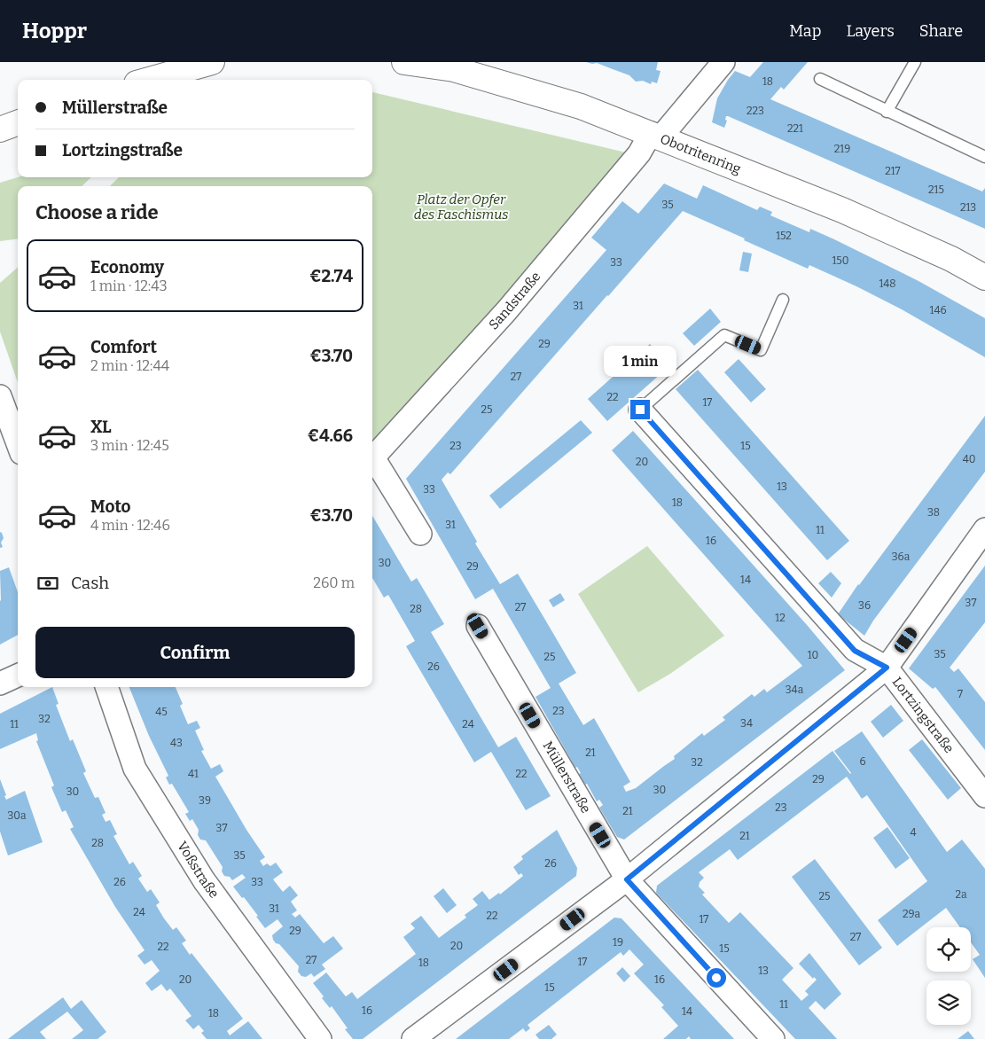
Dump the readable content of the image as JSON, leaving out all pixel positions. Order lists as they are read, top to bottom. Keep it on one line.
{"streets":{"street":["Obotritenring","Sandstraße","Lortzingstraße","Müllerstraße","Voßstraße"]},"crossings":[["Obotritenring","Sandstraße"]],"parks":["Platz der Opfer des Faschismus"],"house_numbers":["18","223","221","219","217","215","35","213","152","150","33","148","31","146","29","27","22","17","25","23","15","40","20","13","33","18","38","31","11","16","36a","30","29","14","37","36","27","28","12","35","10","25","26","34a","7","23","45","32","34","11","24","43","21","6","32","41","22","29","30","30","39","23","21","30a","37","4","21","28","35","26","26","33","2a","25","31","24","29a","22","17","29","27","19","20","22","15","27","17","18","13","20","16","15","11","16","14","18"],"page":{"header":"Hoppr","nav":["Map","Layers","Share"],"banner":["Müllerstraße","Lortzingstraße"],"heading":"Choose a ride","list":[{"name":"Economy","note":"1 min · 12:43","value":"€2.74"},{"name":"Comfort","note":"2 min · 12:44","value":"€3.70"},{"name":"XL","note":"3 min · 12:45","value":"€4.66"},{"name":"Moto","note":"4 min · 12:46","value":"€3.70"}],"bubble":"1 min","pay":["Cash","260 m"],"buttons":"Confirm"}}
